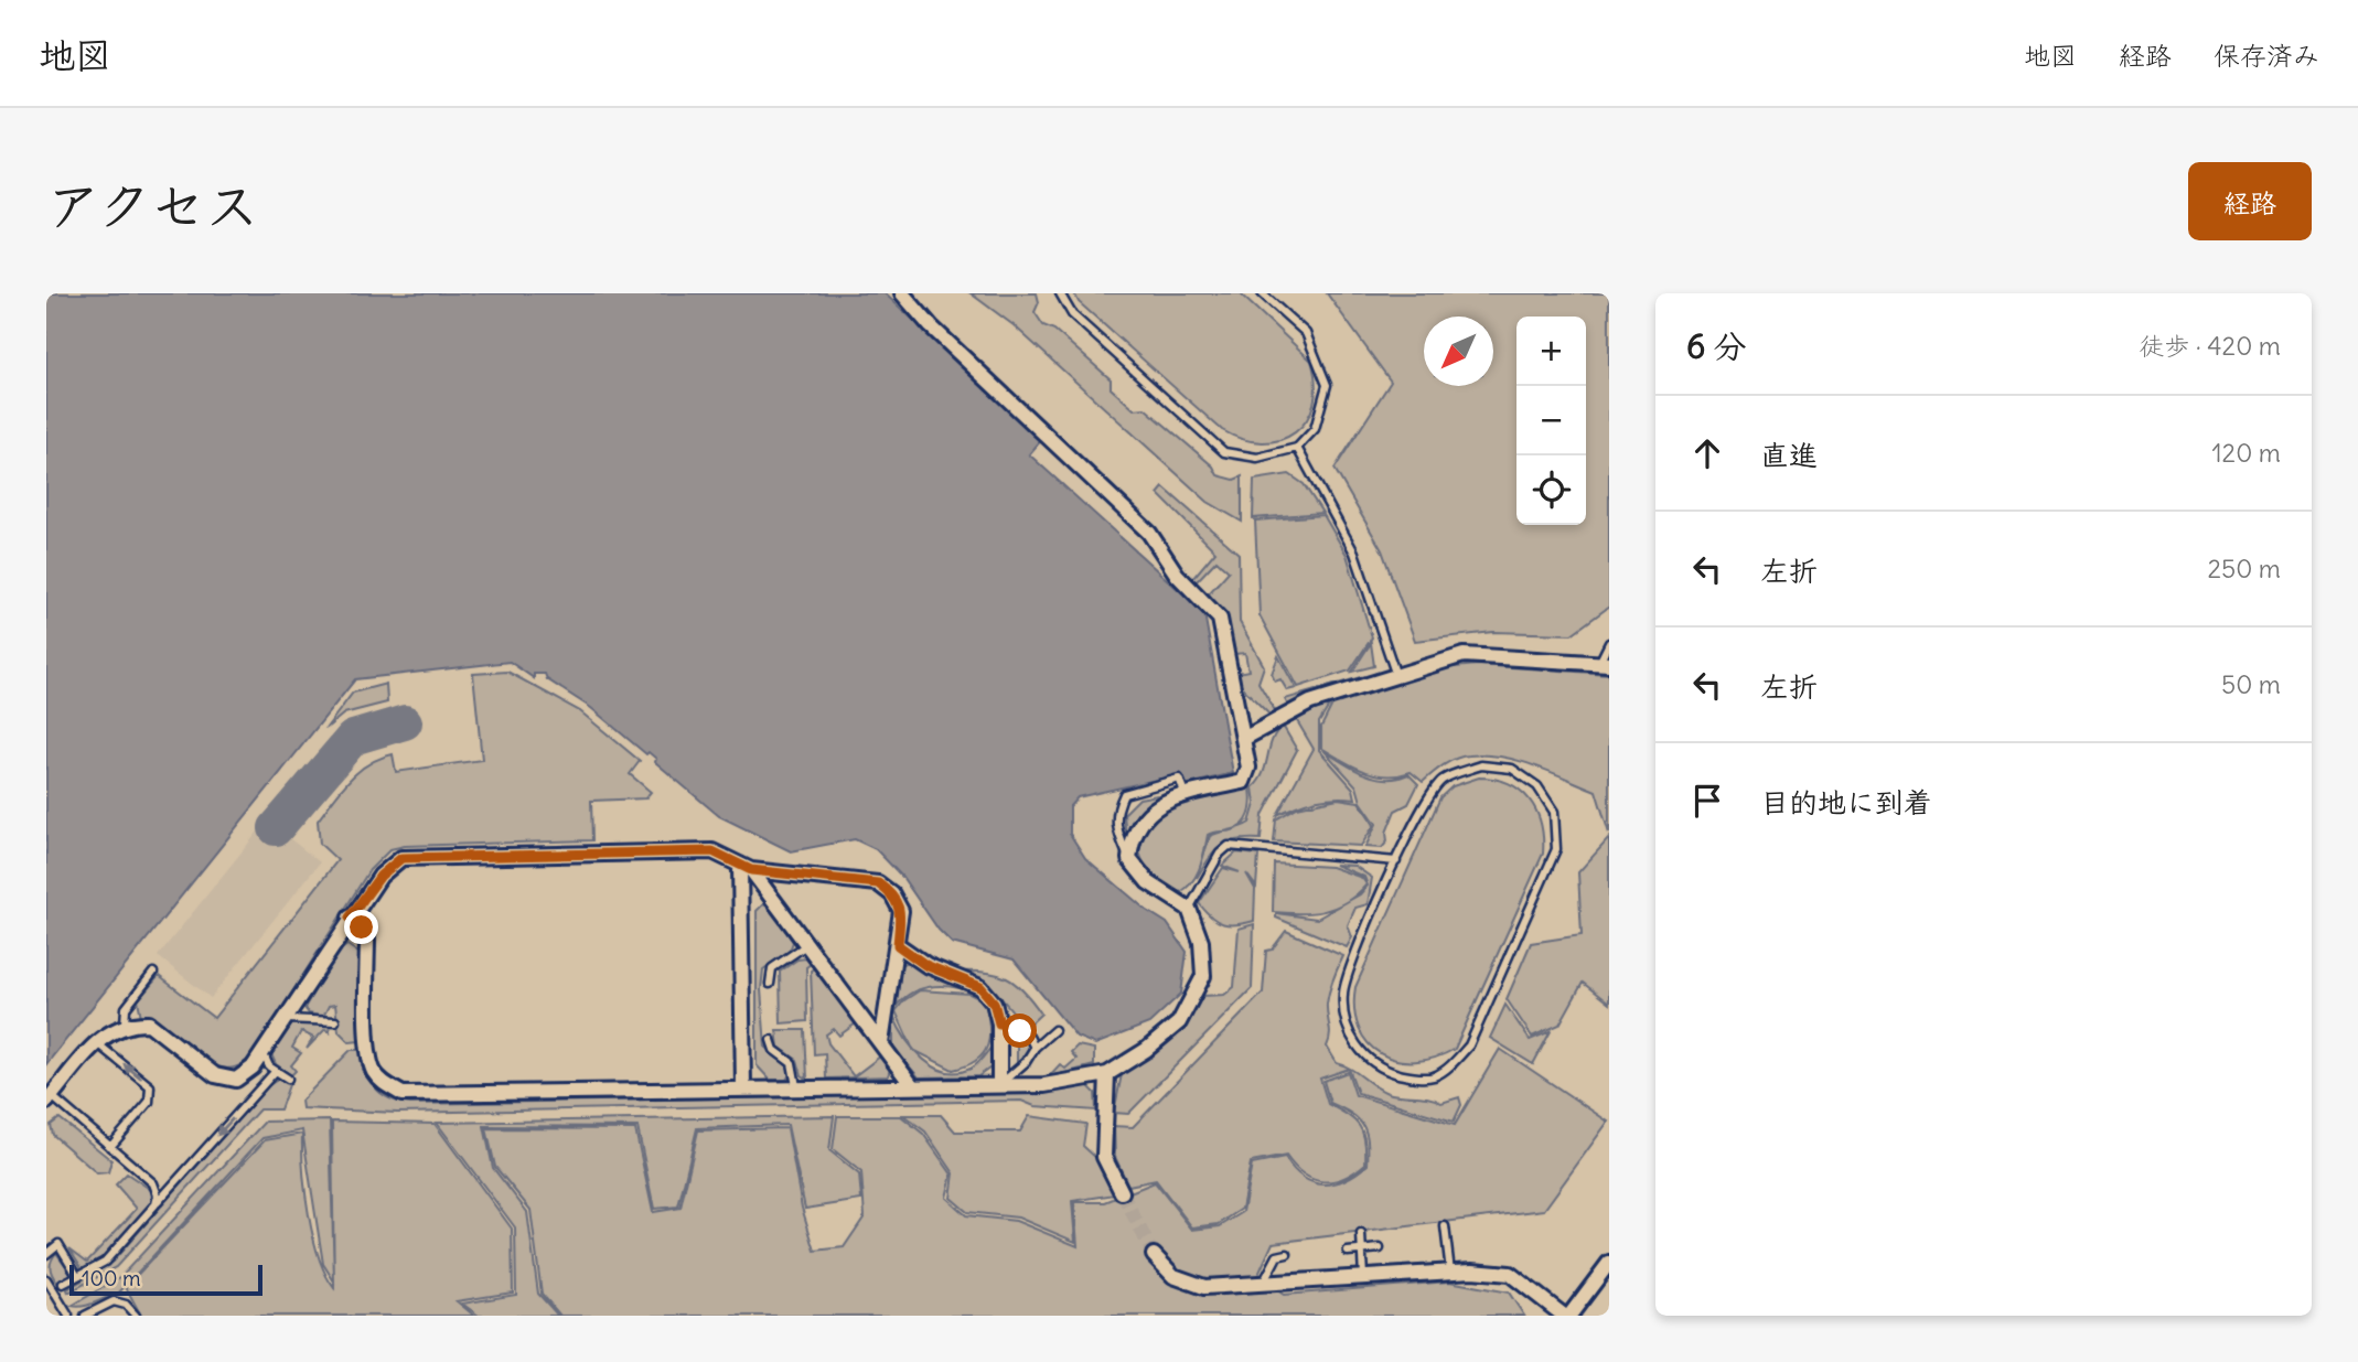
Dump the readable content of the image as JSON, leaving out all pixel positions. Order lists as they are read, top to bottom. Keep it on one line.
{"scale_bar":"100 m","north":"bottom left","page":{"header":"地図","nav":["地図","経路","保存済み"],"title":"アクセス","buttons":"経路","heading":["6 分","徒歩 · 420 m"],"map_buttons":["+","−"],"list":[["直進","120 m"],["左折","250 m"],["左折","50 m"],"目的地に到着"],"scale":"100 m"}}
